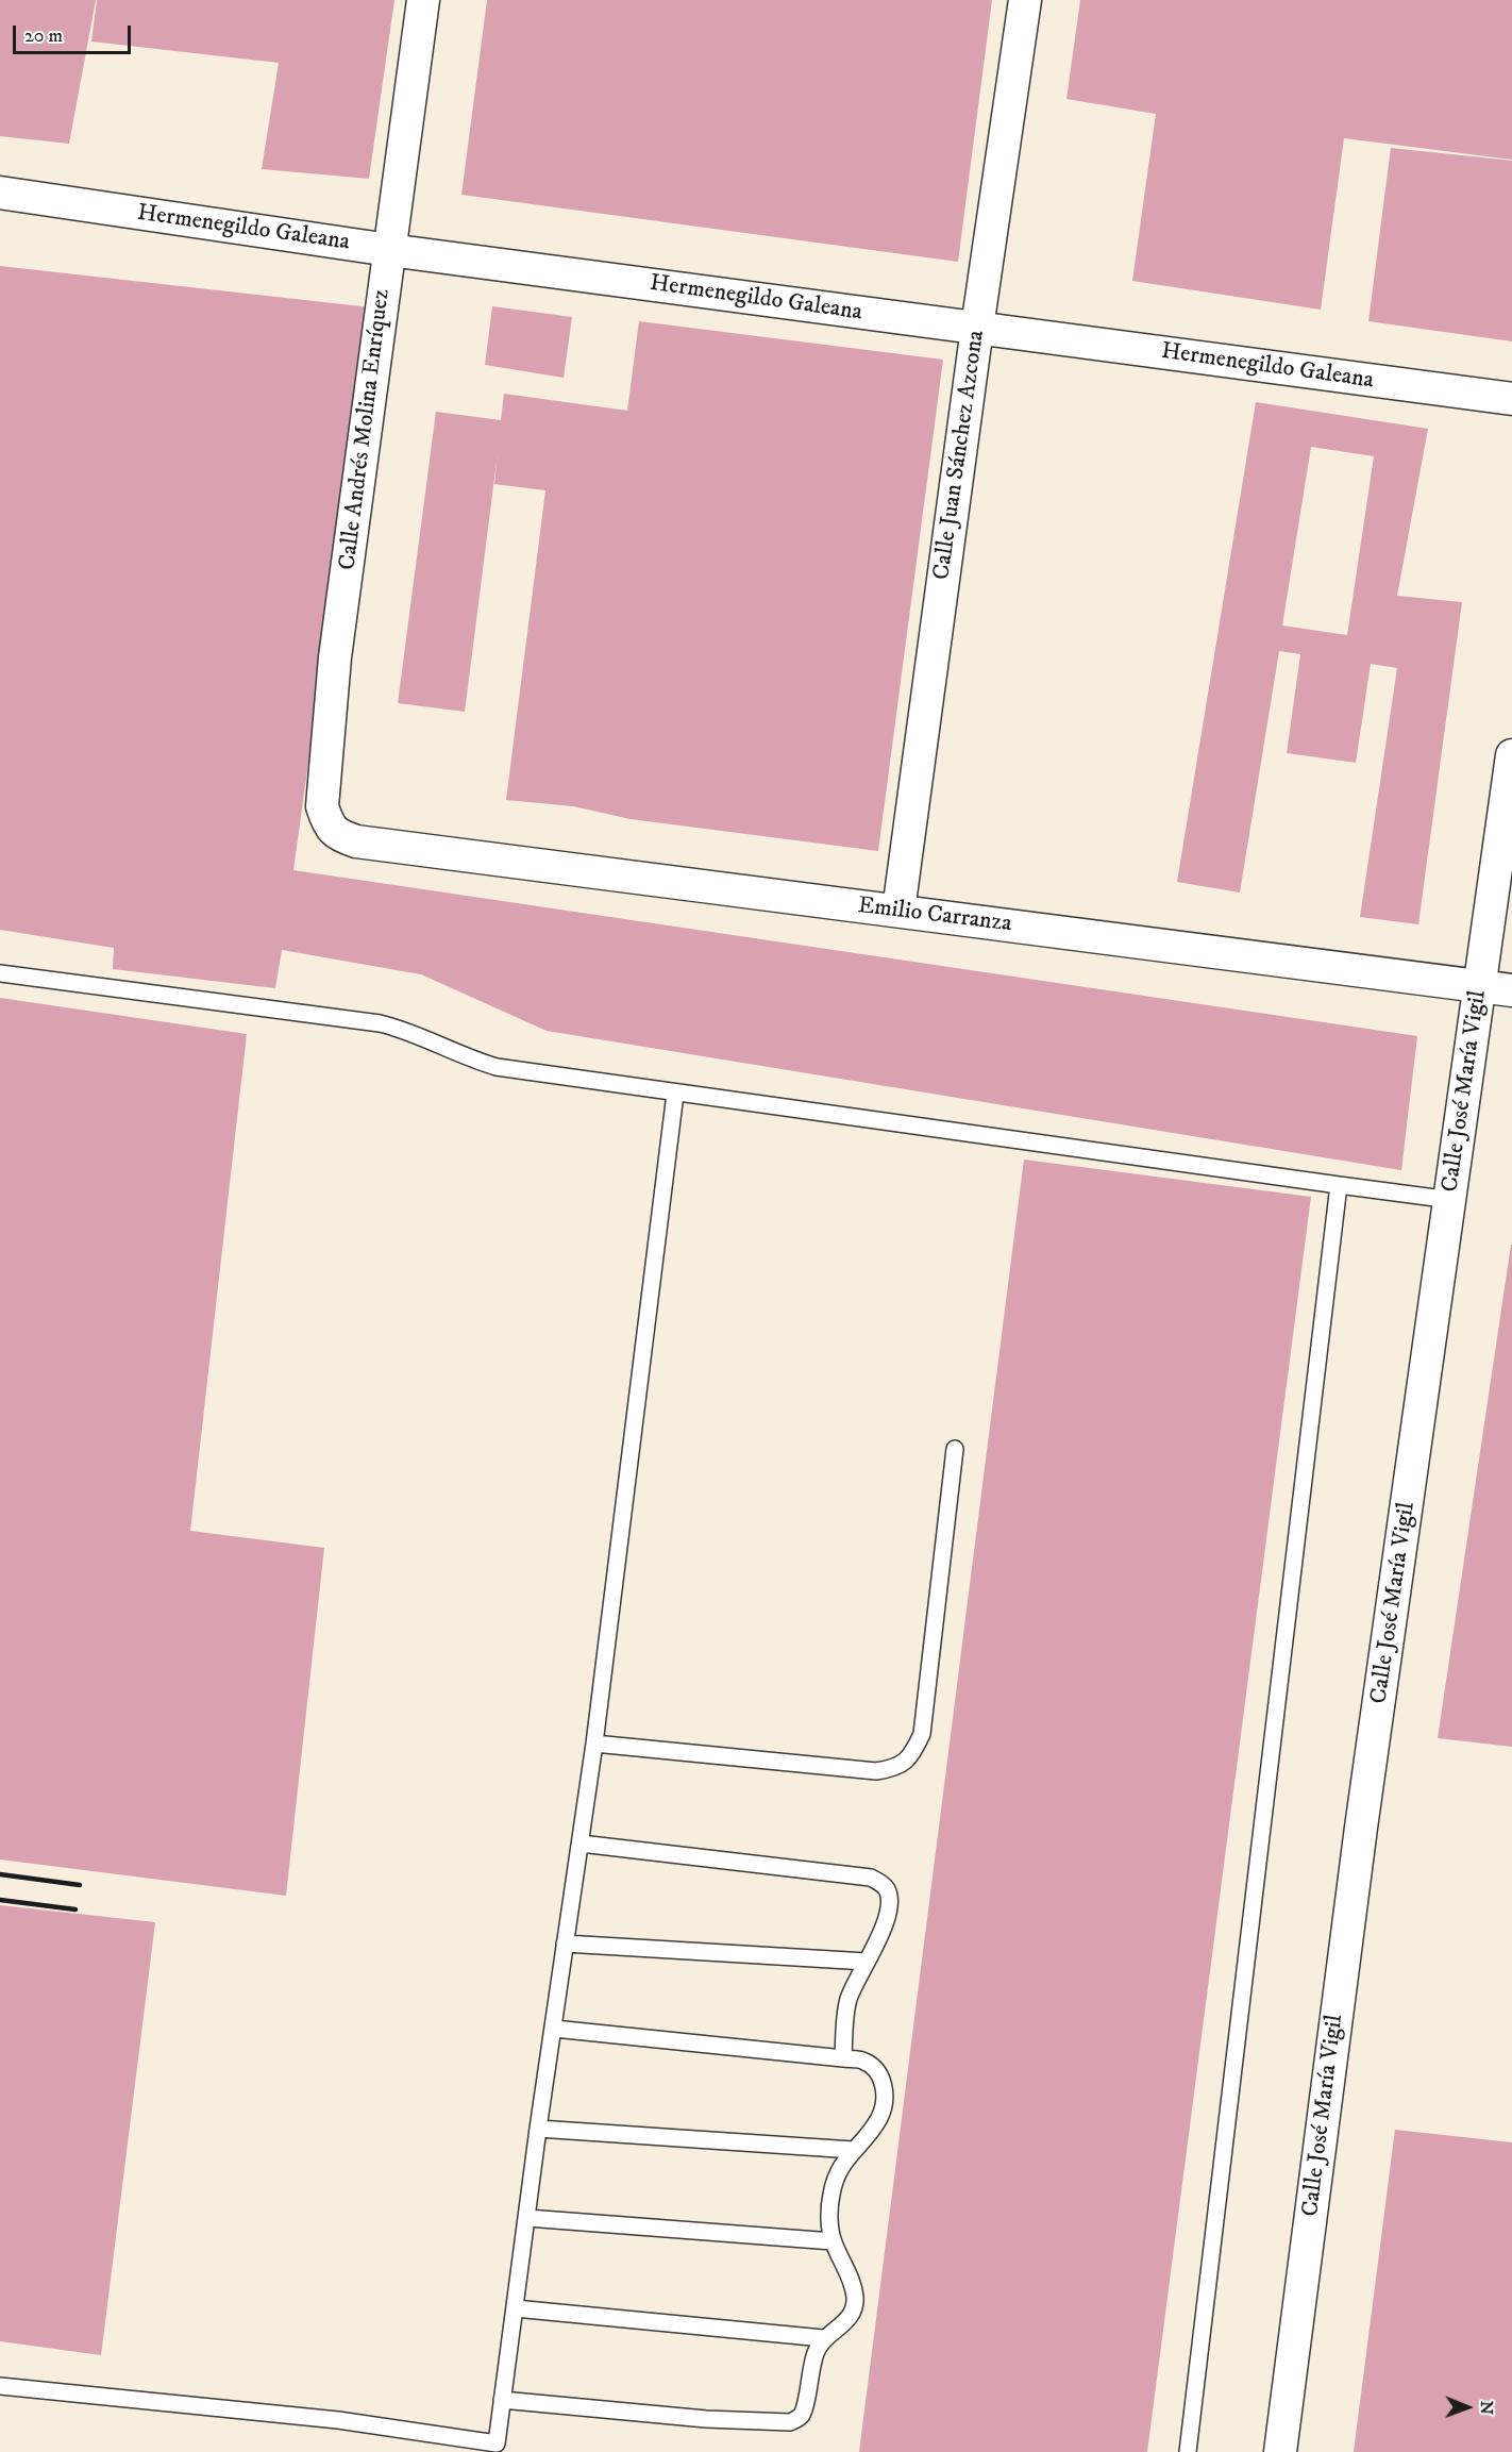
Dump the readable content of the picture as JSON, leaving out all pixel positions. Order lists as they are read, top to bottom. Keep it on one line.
{"streets":{"street":["Hermenegildo Galeana","Calle Andrés Molina Enríquez","Calle Juan Sánchez Azcona","Emilio Carranza","Calle José María Vigil"]},"crossings":[["Hermenegildo Galeana","Calle Andrés Molina Enríquez"],["Hermenegildo Galeana","Calle Juan Sánchez Azcona"],["Calle Andrés Molina Enríquez","Emilio Carranza"],["Calle Juan Sánchez Azcona","Emilio Carranza"],["Emilio Carranza","Calle José María Vigil"]],"scale_bar":"20 m","north":"right"}
